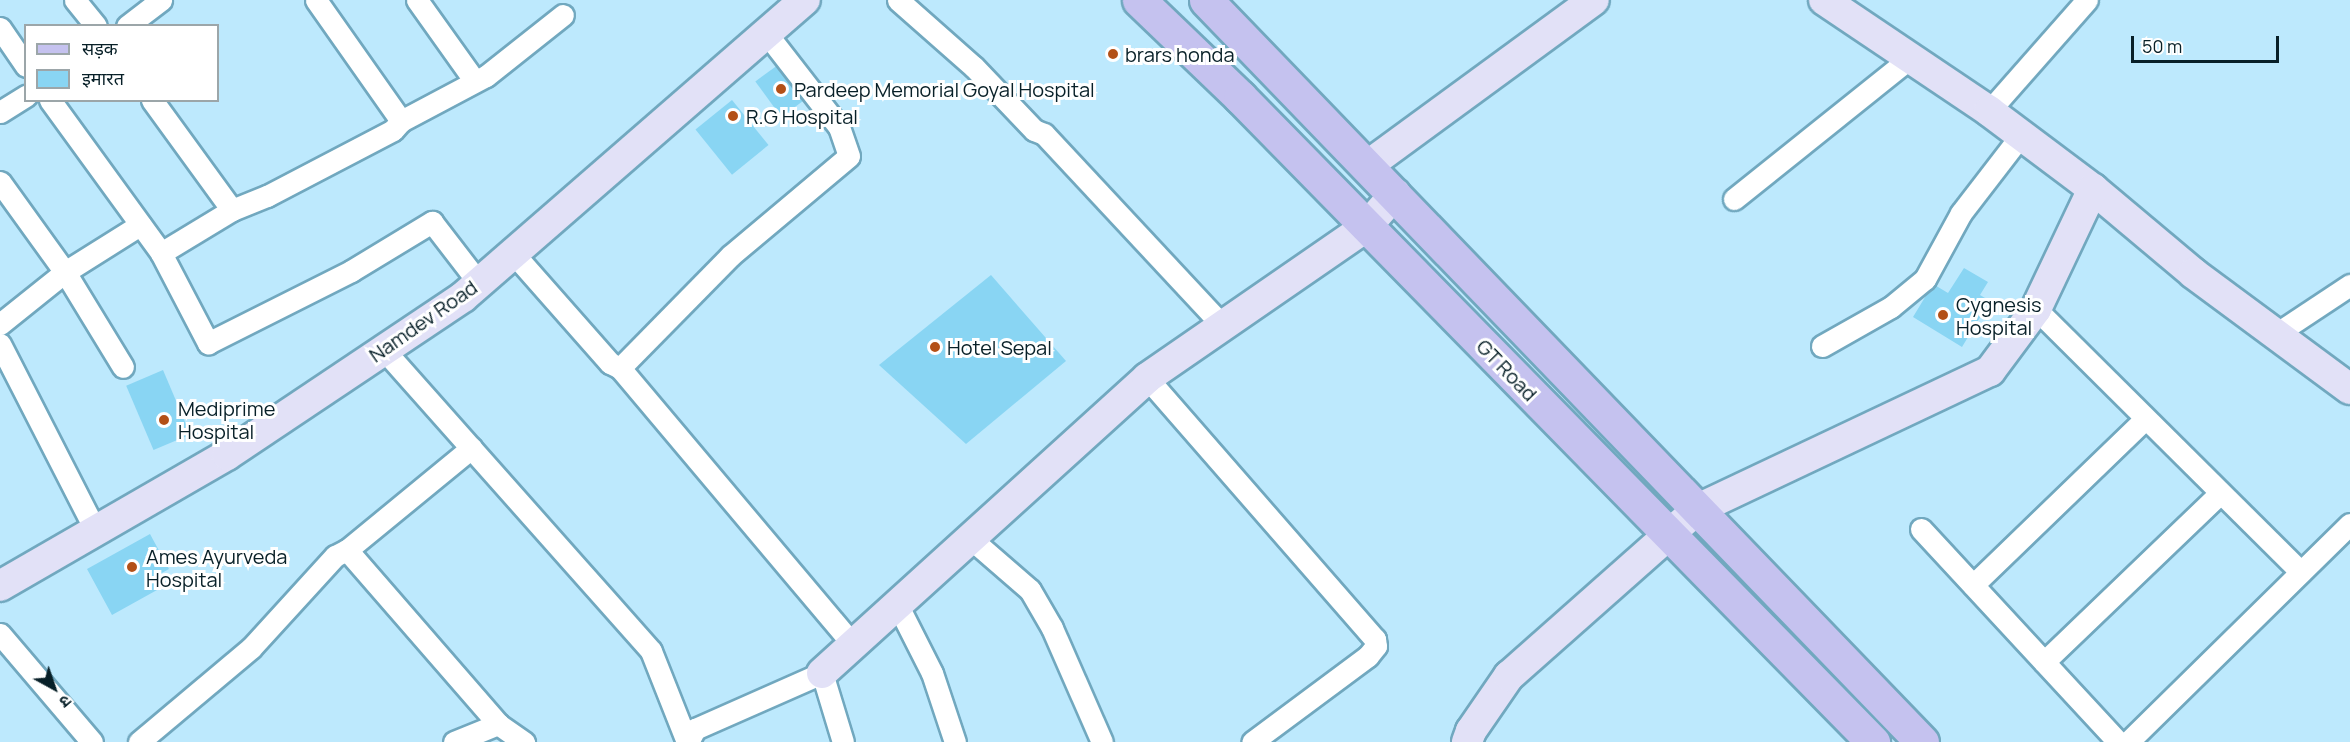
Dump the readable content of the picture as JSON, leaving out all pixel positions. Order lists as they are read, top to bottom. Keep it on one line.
{"streets":{"main road":["GT Road"],"street":["Namdev Road"]},"places":["brars honda","Pardeep Memorial Goyal Hospital","R.G Hospital","Cygnesis Hospital","Hotel Sepal","Mediprime Hospital","Ames Ayurveda Hospital"],"legend":["सड़क","इमारत"],"scale_bar":"50 m","north":"bottom right"}
